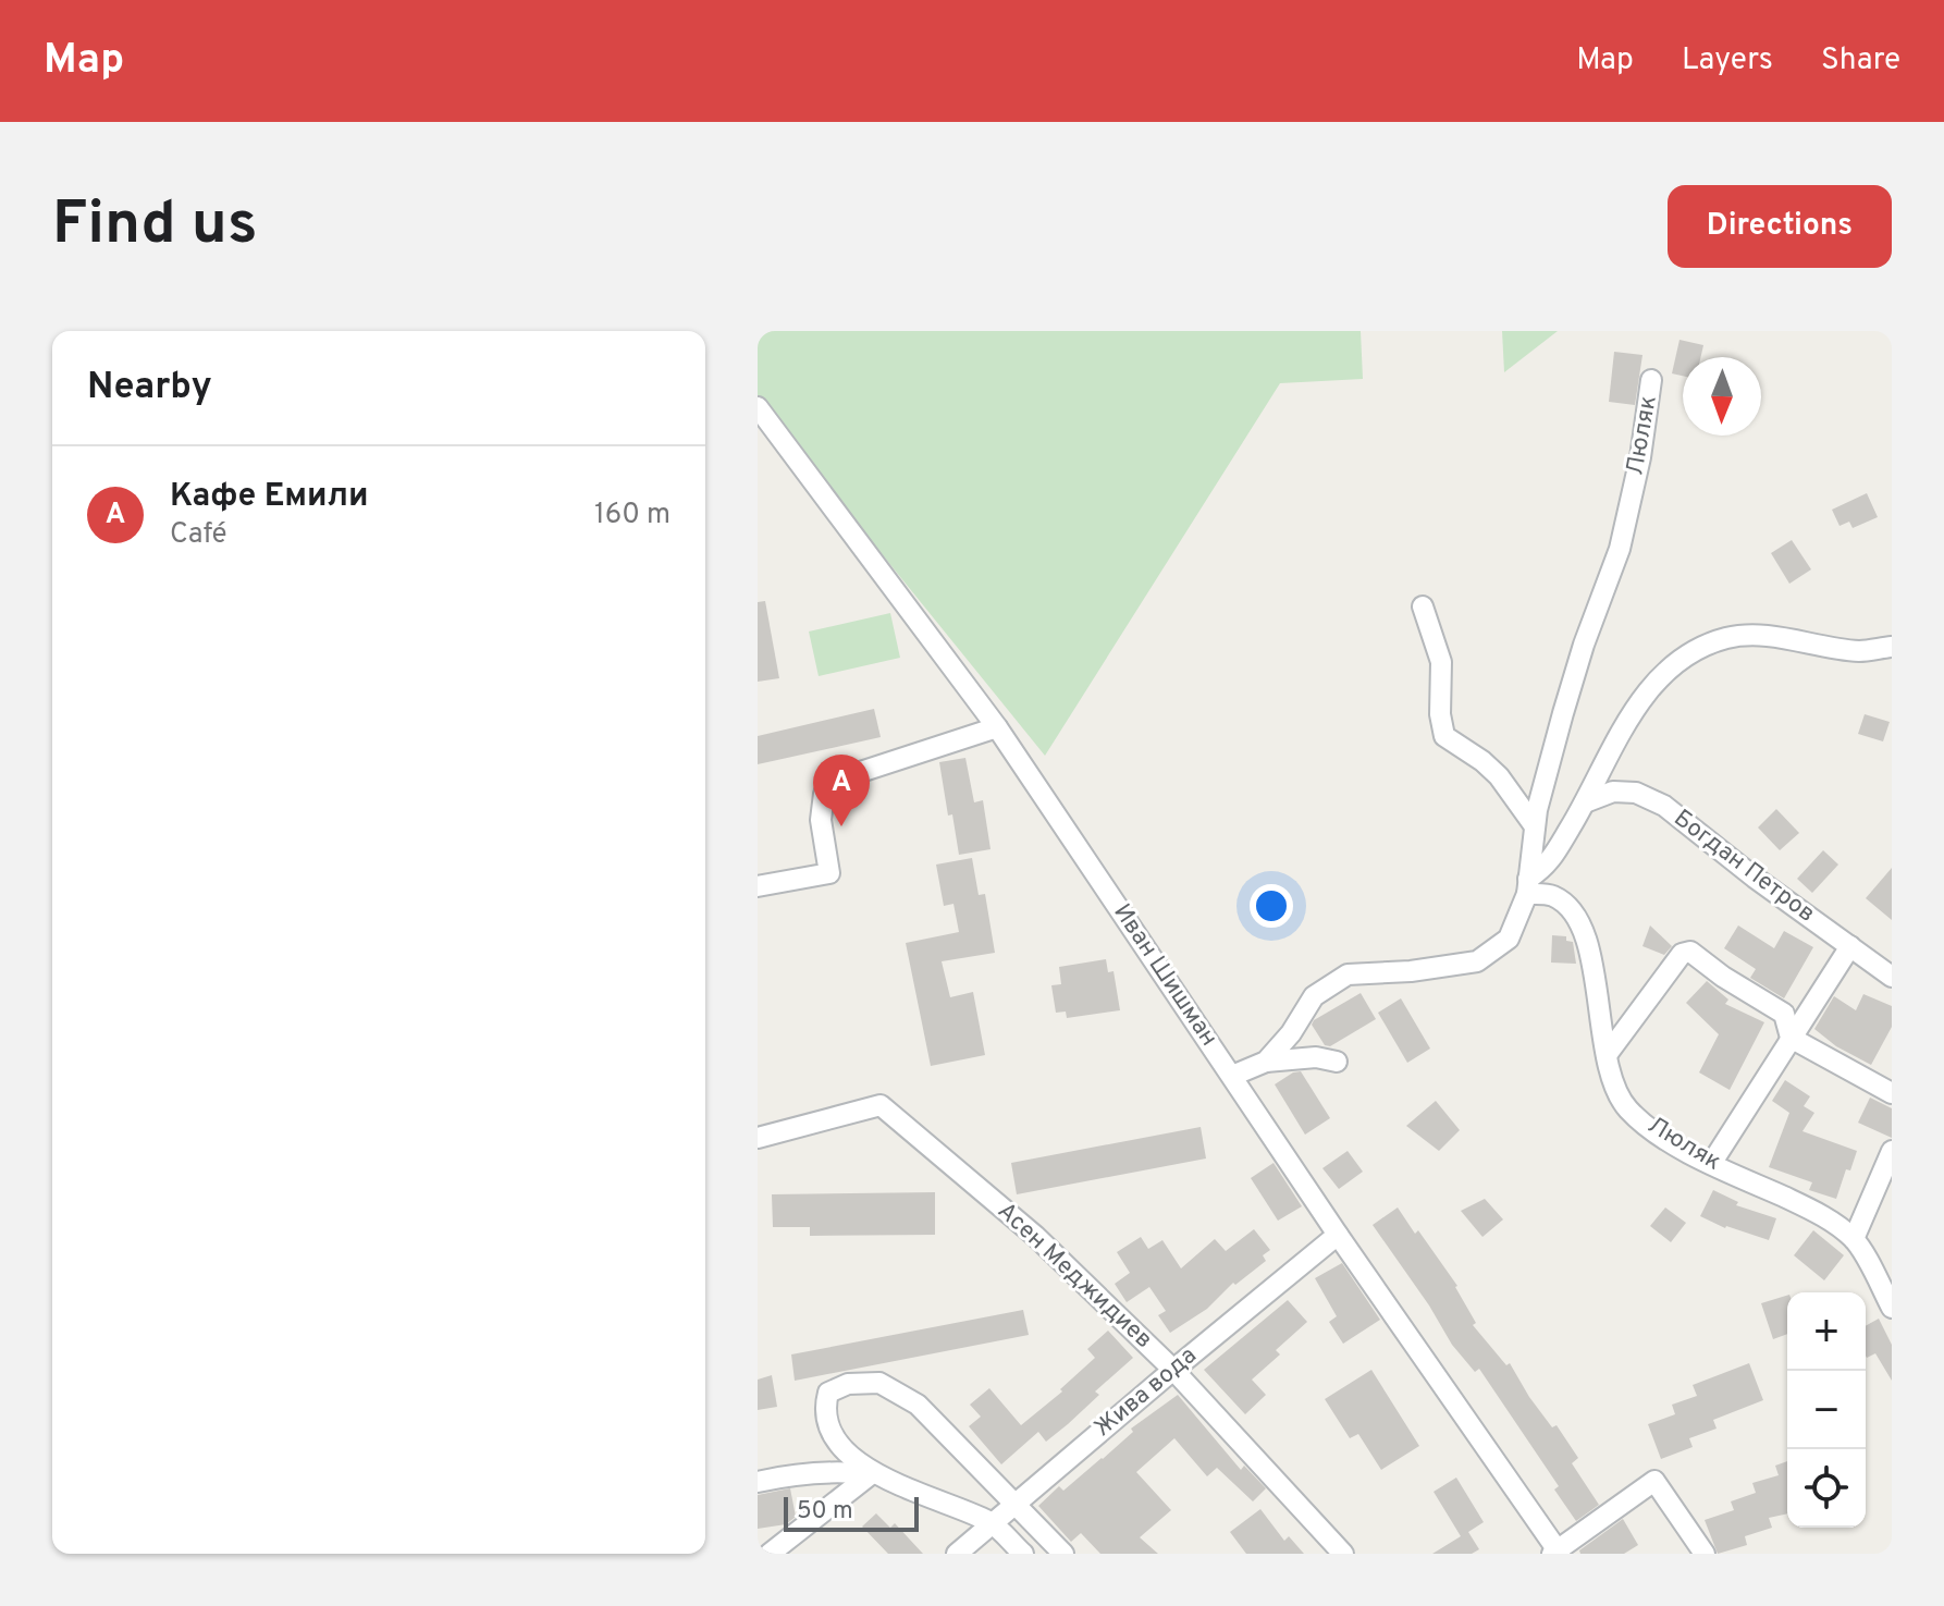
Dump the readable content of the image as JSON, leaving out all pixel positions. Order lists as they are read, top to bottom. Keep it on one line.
{"streets":{"street":["Люляк","Богдан Петров","Иван Шишман","Асен Меджидиев","Жива вода"]},"crossings":[["Люляк","Иван Шишман"],["Иван Шишман","Жива вода"],["Асен Меджидиев","Жива вода"]],"scale_bar":"50 m","north":"bottom","page":{"header":"Map","nav":["Map","Layers","Share"],"buttons":"Directions","title":"Find us","heading":"Nearby","list":[{"mark":"A","name":"Кафе Емили","note":"Café","value":"160 m"}],"pins":"A","map_buttons":["+","−"],"scale":"50 m"}}
